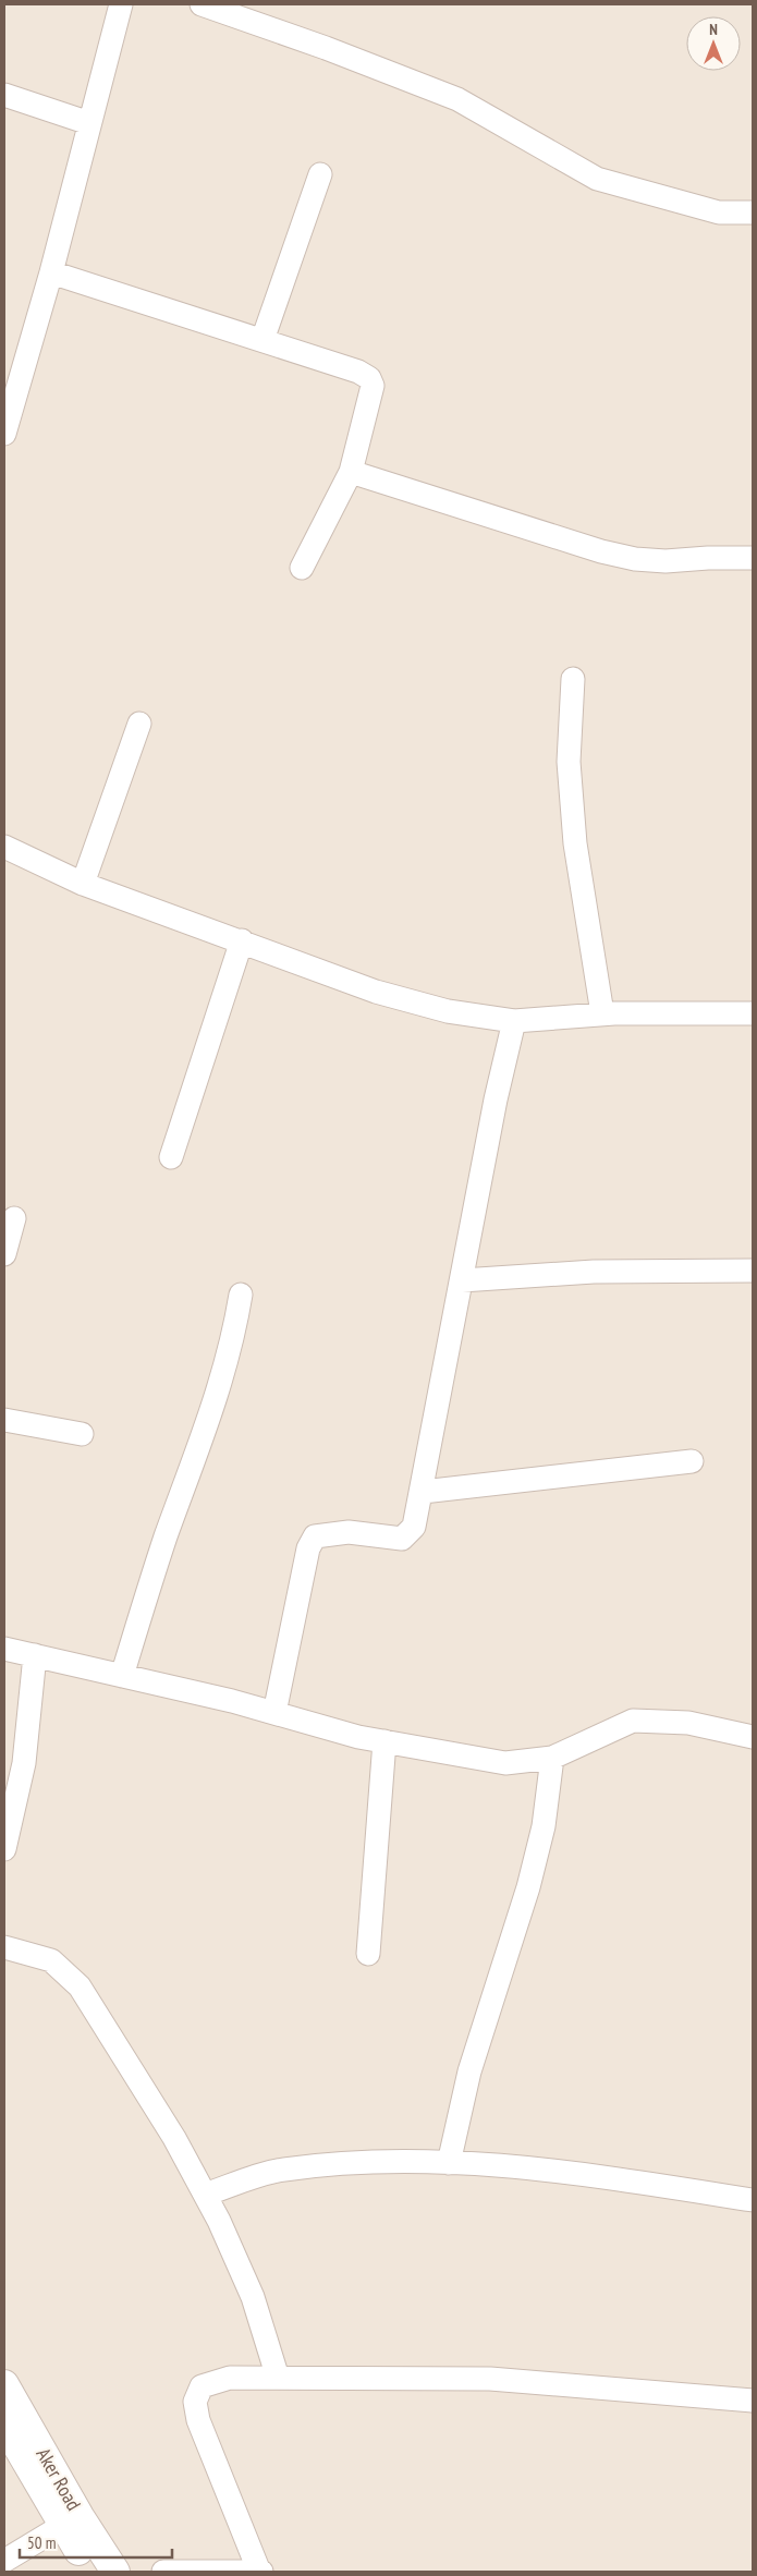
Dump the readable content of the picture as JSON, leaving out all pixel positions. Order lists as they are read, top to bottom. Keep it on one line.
{"streets":{"street":["Aker Road"]},"scale_bar":"50 m","north":"top"}
